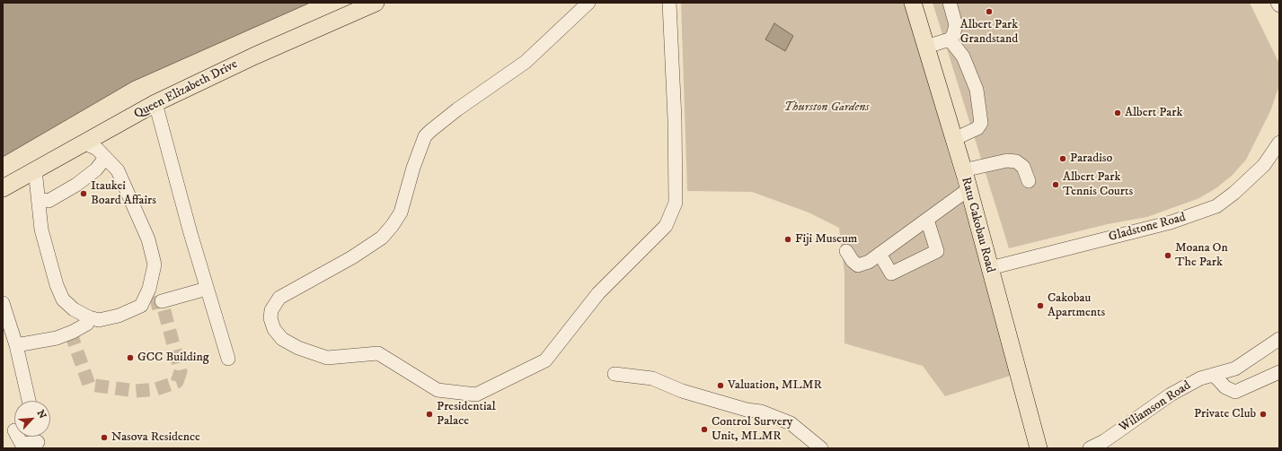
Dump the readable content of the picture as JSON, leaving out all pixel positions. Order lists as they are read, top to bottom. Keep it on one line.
{"streets":{"main road":["Queen Elizabeth Drive","Ratu Cakobau Road"],"street":["Gladstone Road","Wiliamson Road"]},"crossings":[["Ratu Cakobau Road","Gladstone Road"]],"parks":["Thurston Gardens"],"places":["Albert Park Grandstand","Albert Park","Paradiso","Albert Park Tennis Courts","Itaukei Board Affairs","Fiji Museum","Moana On The Park","Cakobau Apartments","GCC Building","Valuation, MLMR","Presidential Palace","Private Club","Control Survery Unit, MLMR","Nasova Residence"],"north":"top right"}
